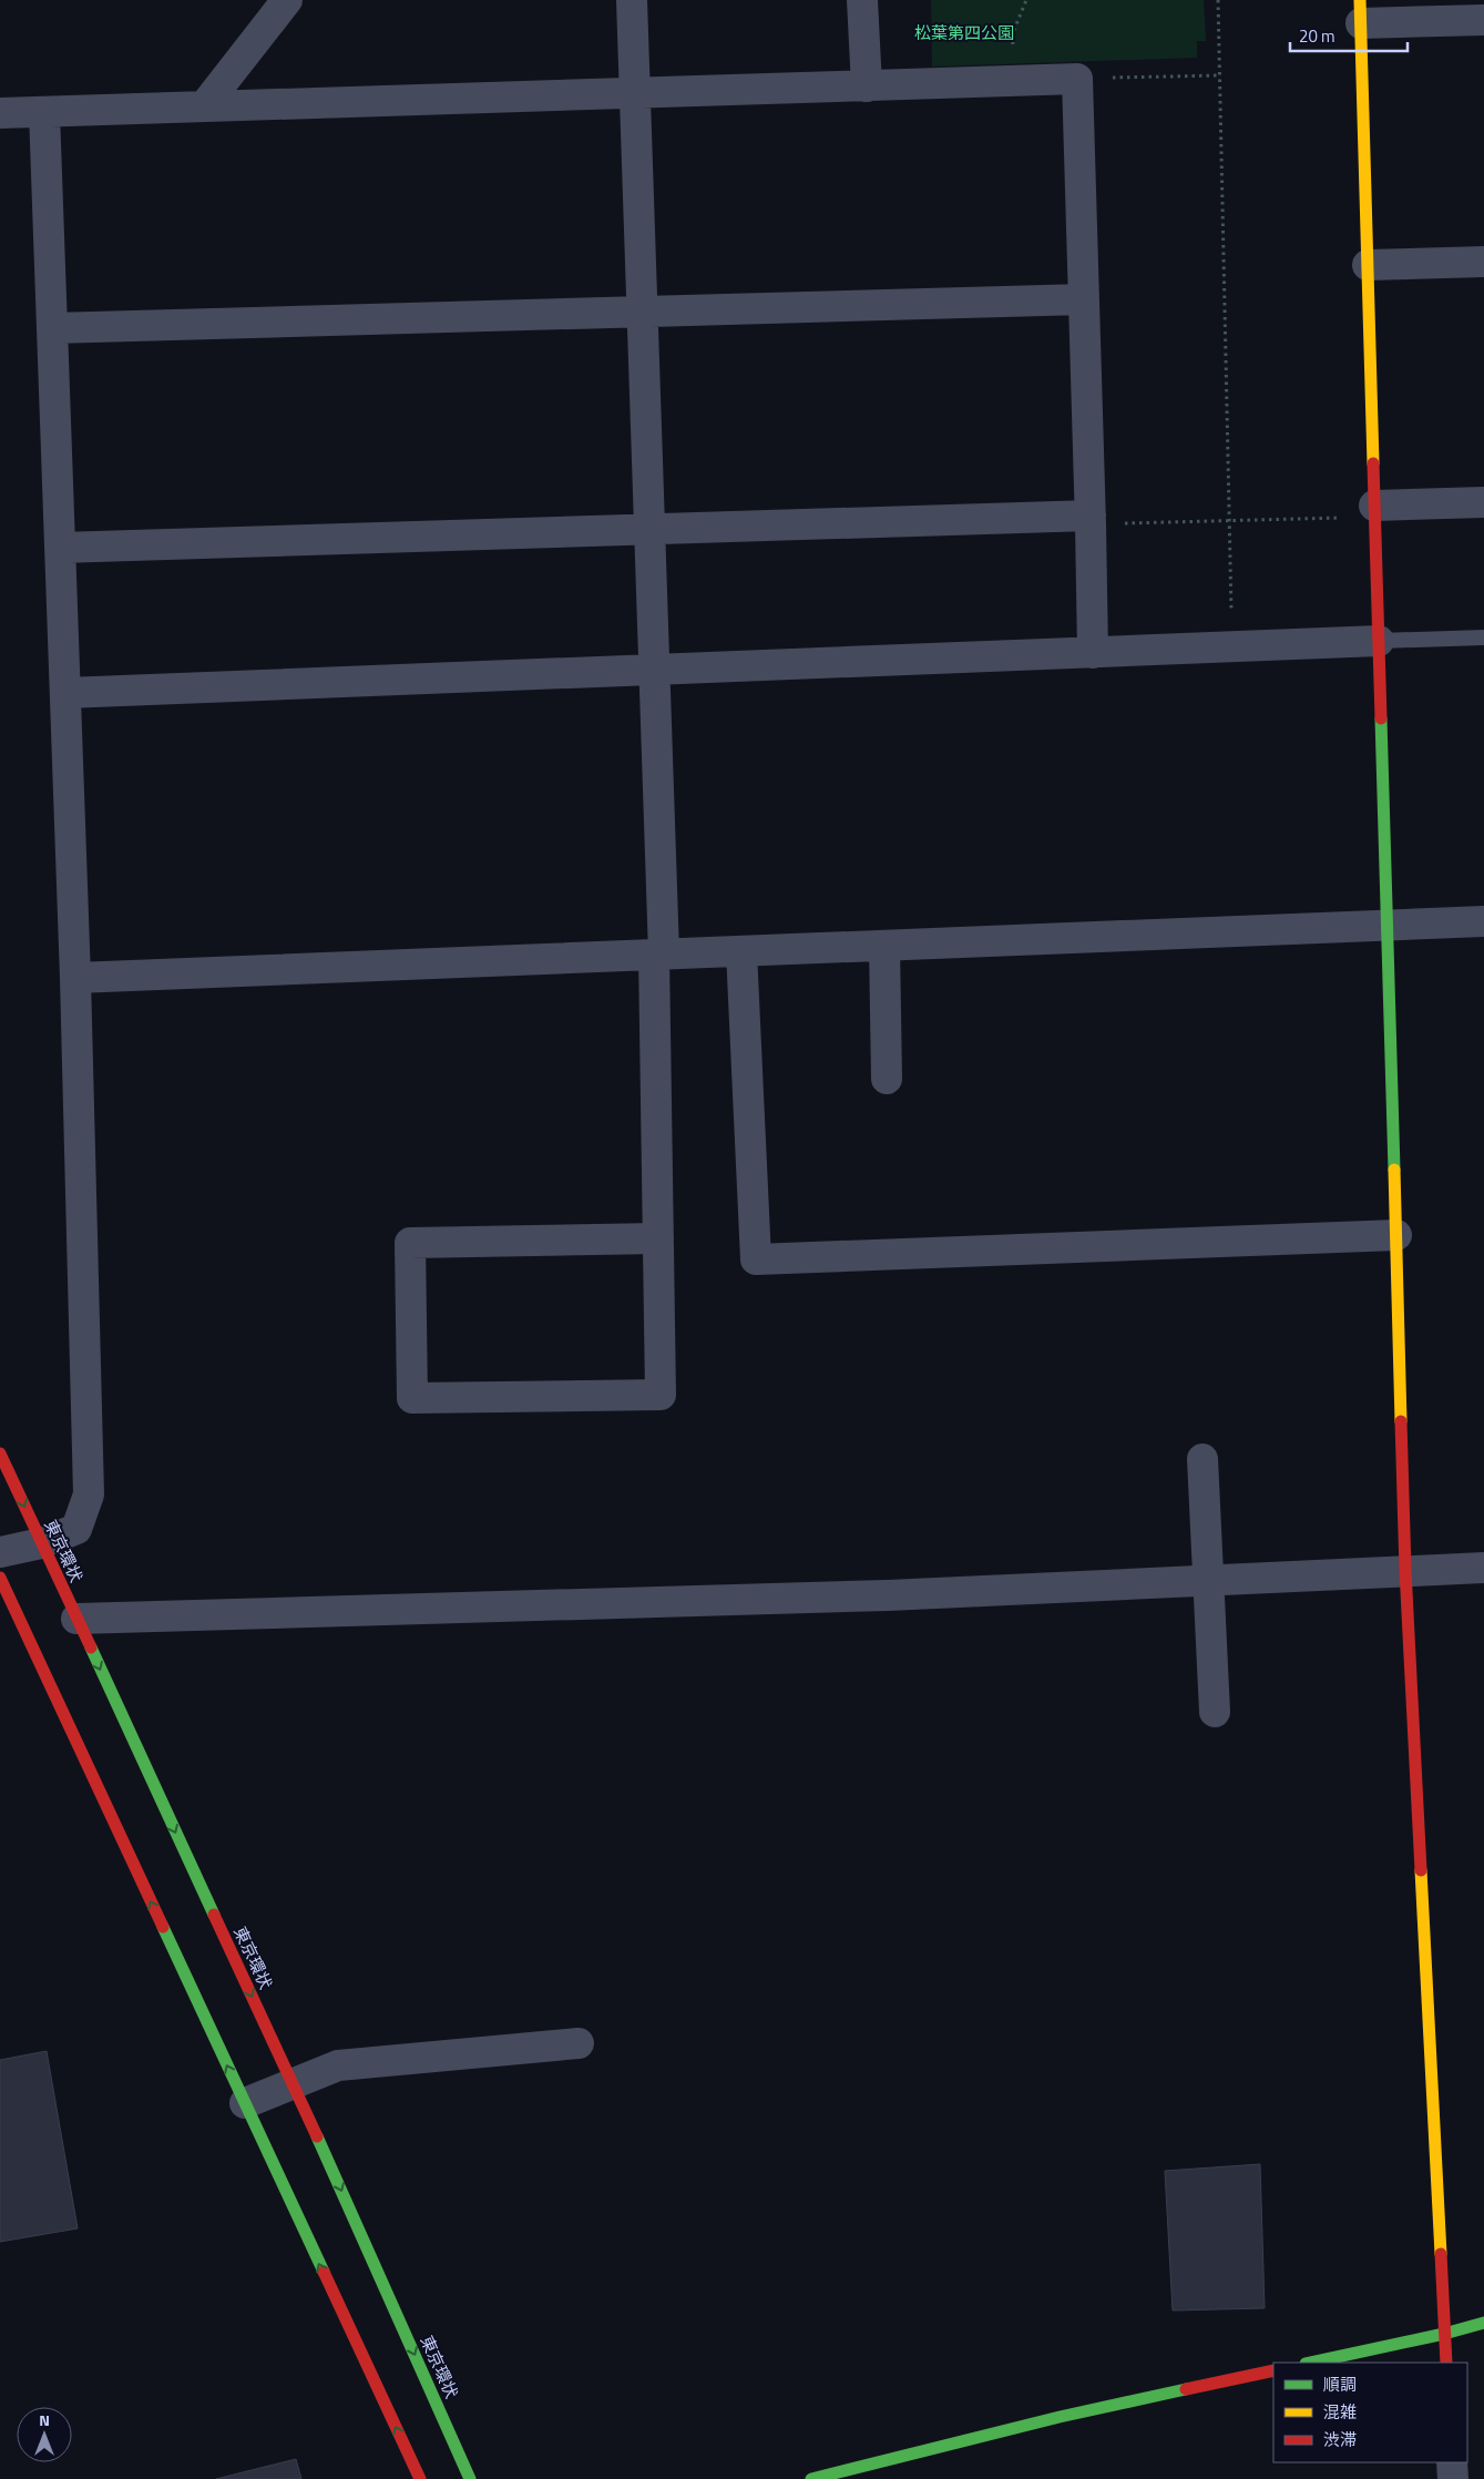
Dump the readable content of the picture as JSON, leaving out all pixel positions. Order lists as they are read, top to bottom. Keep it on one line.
{"streets":{"main road":["東京環状"]},"parks":["松葉第四公園"],"legend":["順調","混雑","渋滞"],"scale_bar":"20 m","north":"top"}
